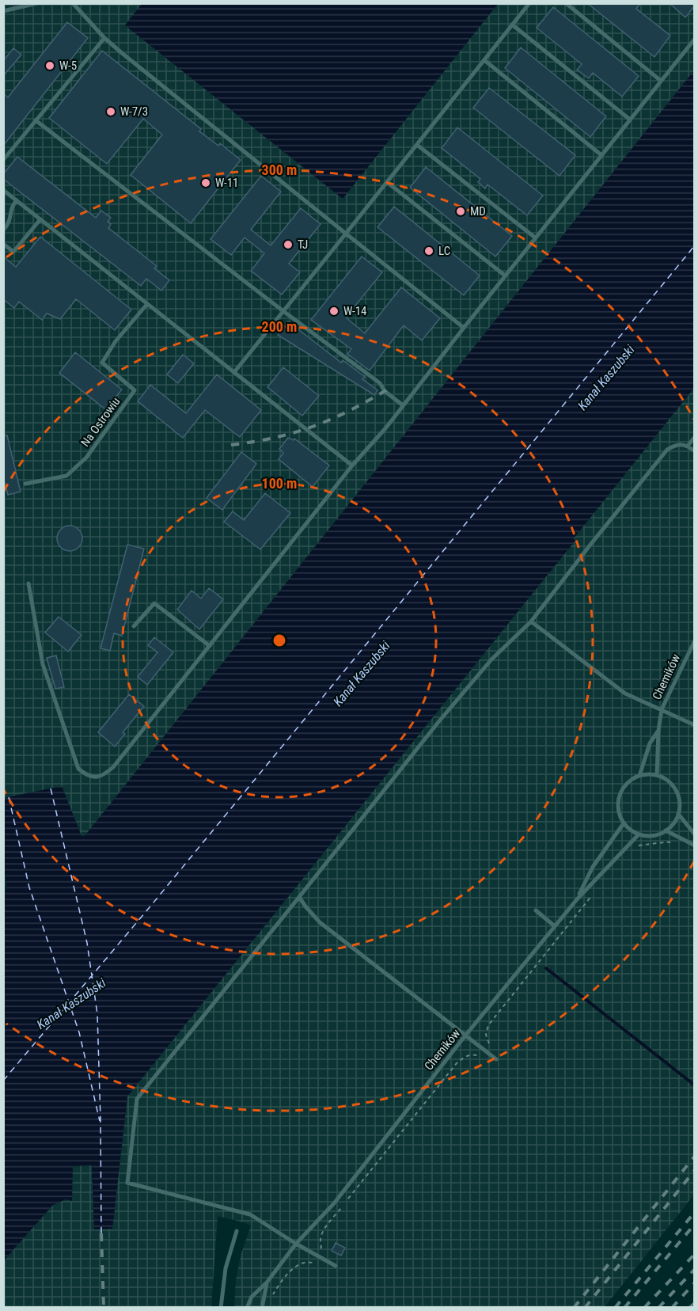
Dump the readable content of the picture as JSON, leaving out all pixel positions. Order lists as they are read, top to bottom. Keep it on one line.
{"streets":{"lane":["Na Ostrowiu","Chemików"]},"water":["Kanał Kaszubski"],"places":["W-5","W-7/3","W-11","MD","TJ","LC","W-14"],"rings":["300 m","200 m","100 m"]}
